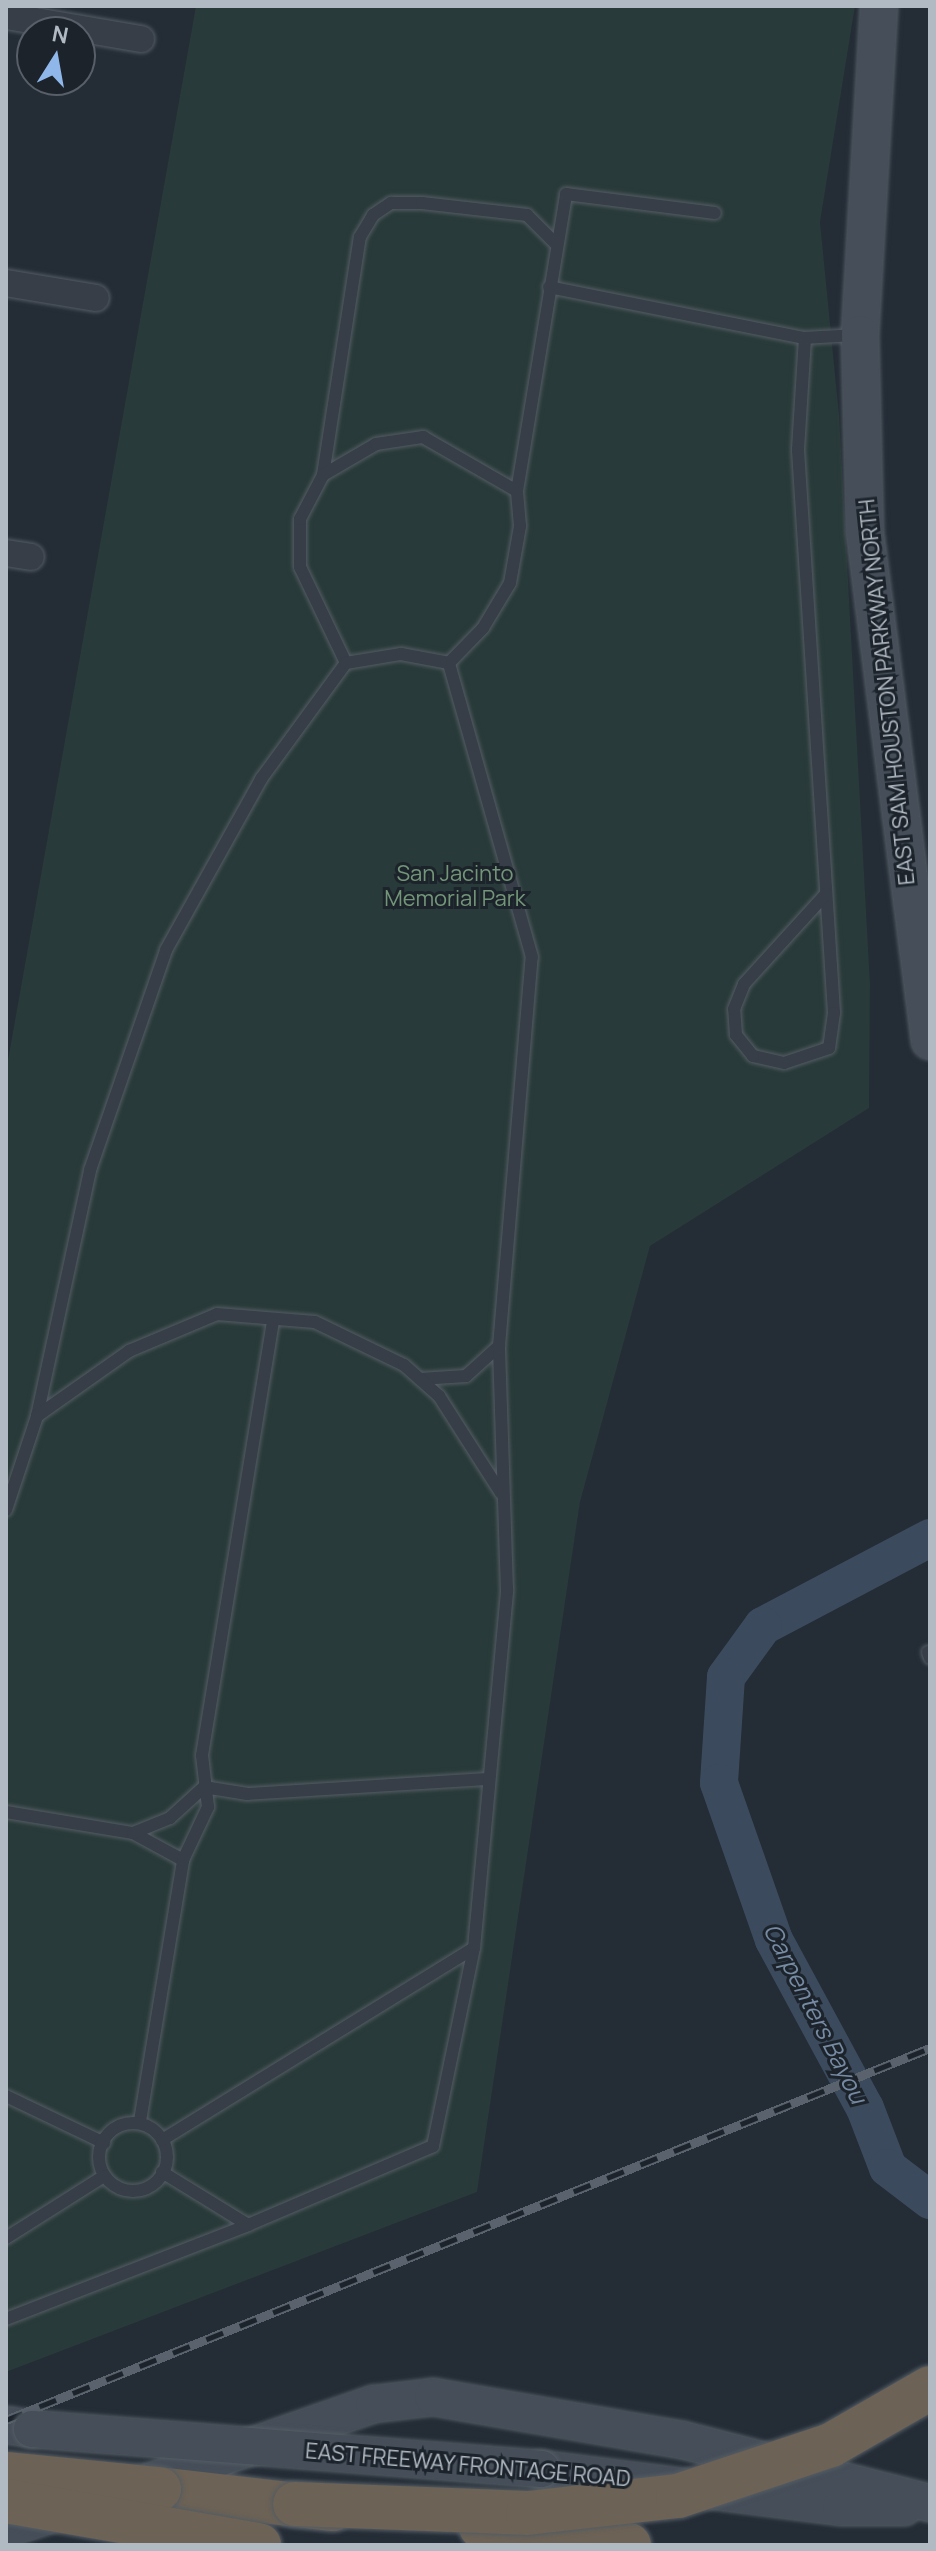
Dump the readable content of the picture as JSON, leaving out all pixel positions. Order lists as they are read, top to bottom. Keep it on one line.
{"streets":{"main road":["EAST SAM HOUSTON PARKWAY NORTH","EAST FREEWAY FRONTAGE ROAD"]},"water":["Carpenters Bayou"],"parks":["San Jacinto Memorial Park"],"north":"top"}
